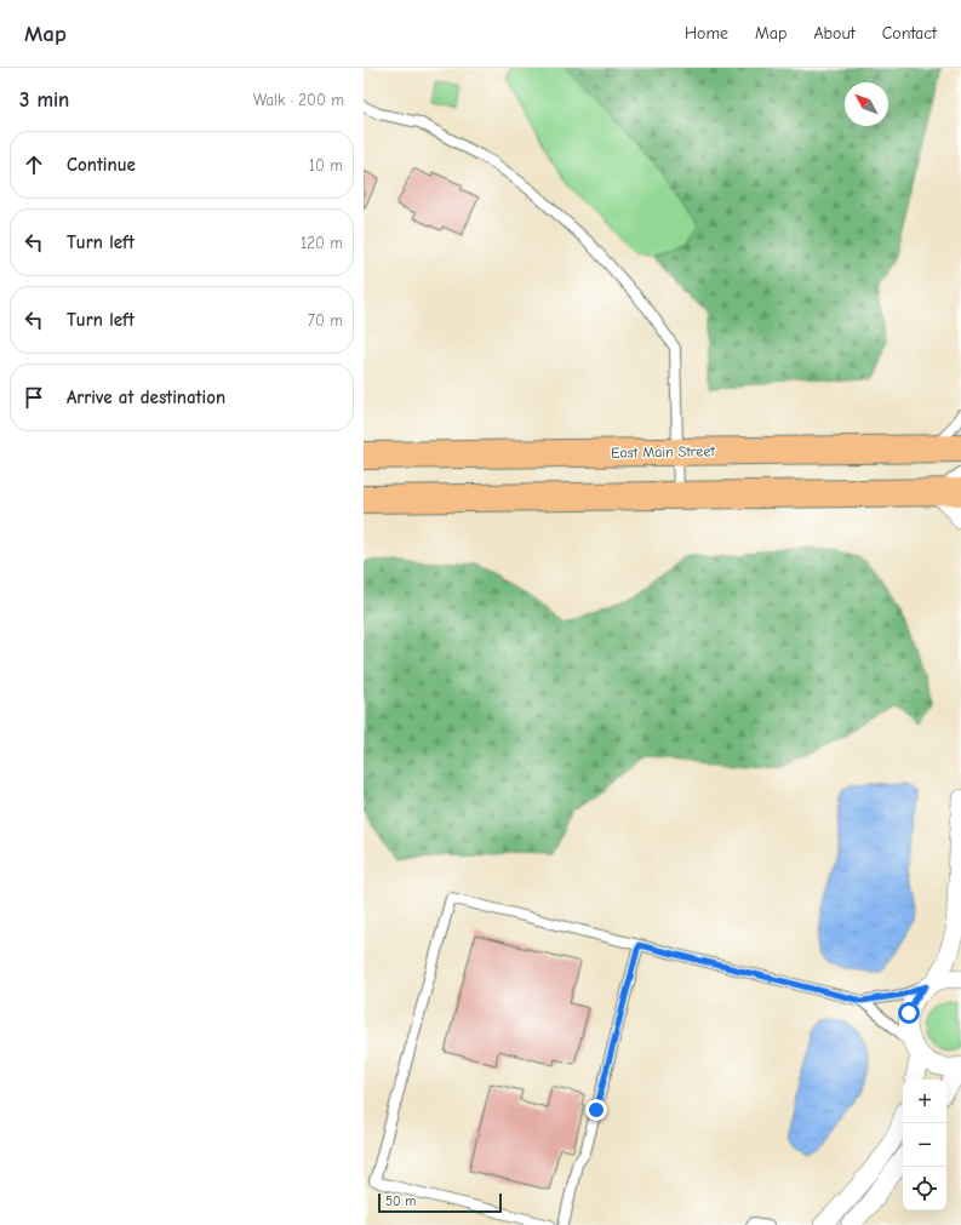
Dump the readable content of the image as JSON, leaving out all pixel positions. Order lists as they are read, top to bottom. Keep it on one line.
{"streets":{"highway":["East Main Street"]},"scale_bar":"50 m","north":"top left","page":{"header":"Map","nav":["Home","Map","About","Contact"],"heading":["3 min","Walk · 200 m"],"list":[["Continue","10 m"],["Turn left","120 m"],["Turn left","70 m"],"Arrive at destination"],"map_buttons":["+","−"],"scale":"50 m"}}
